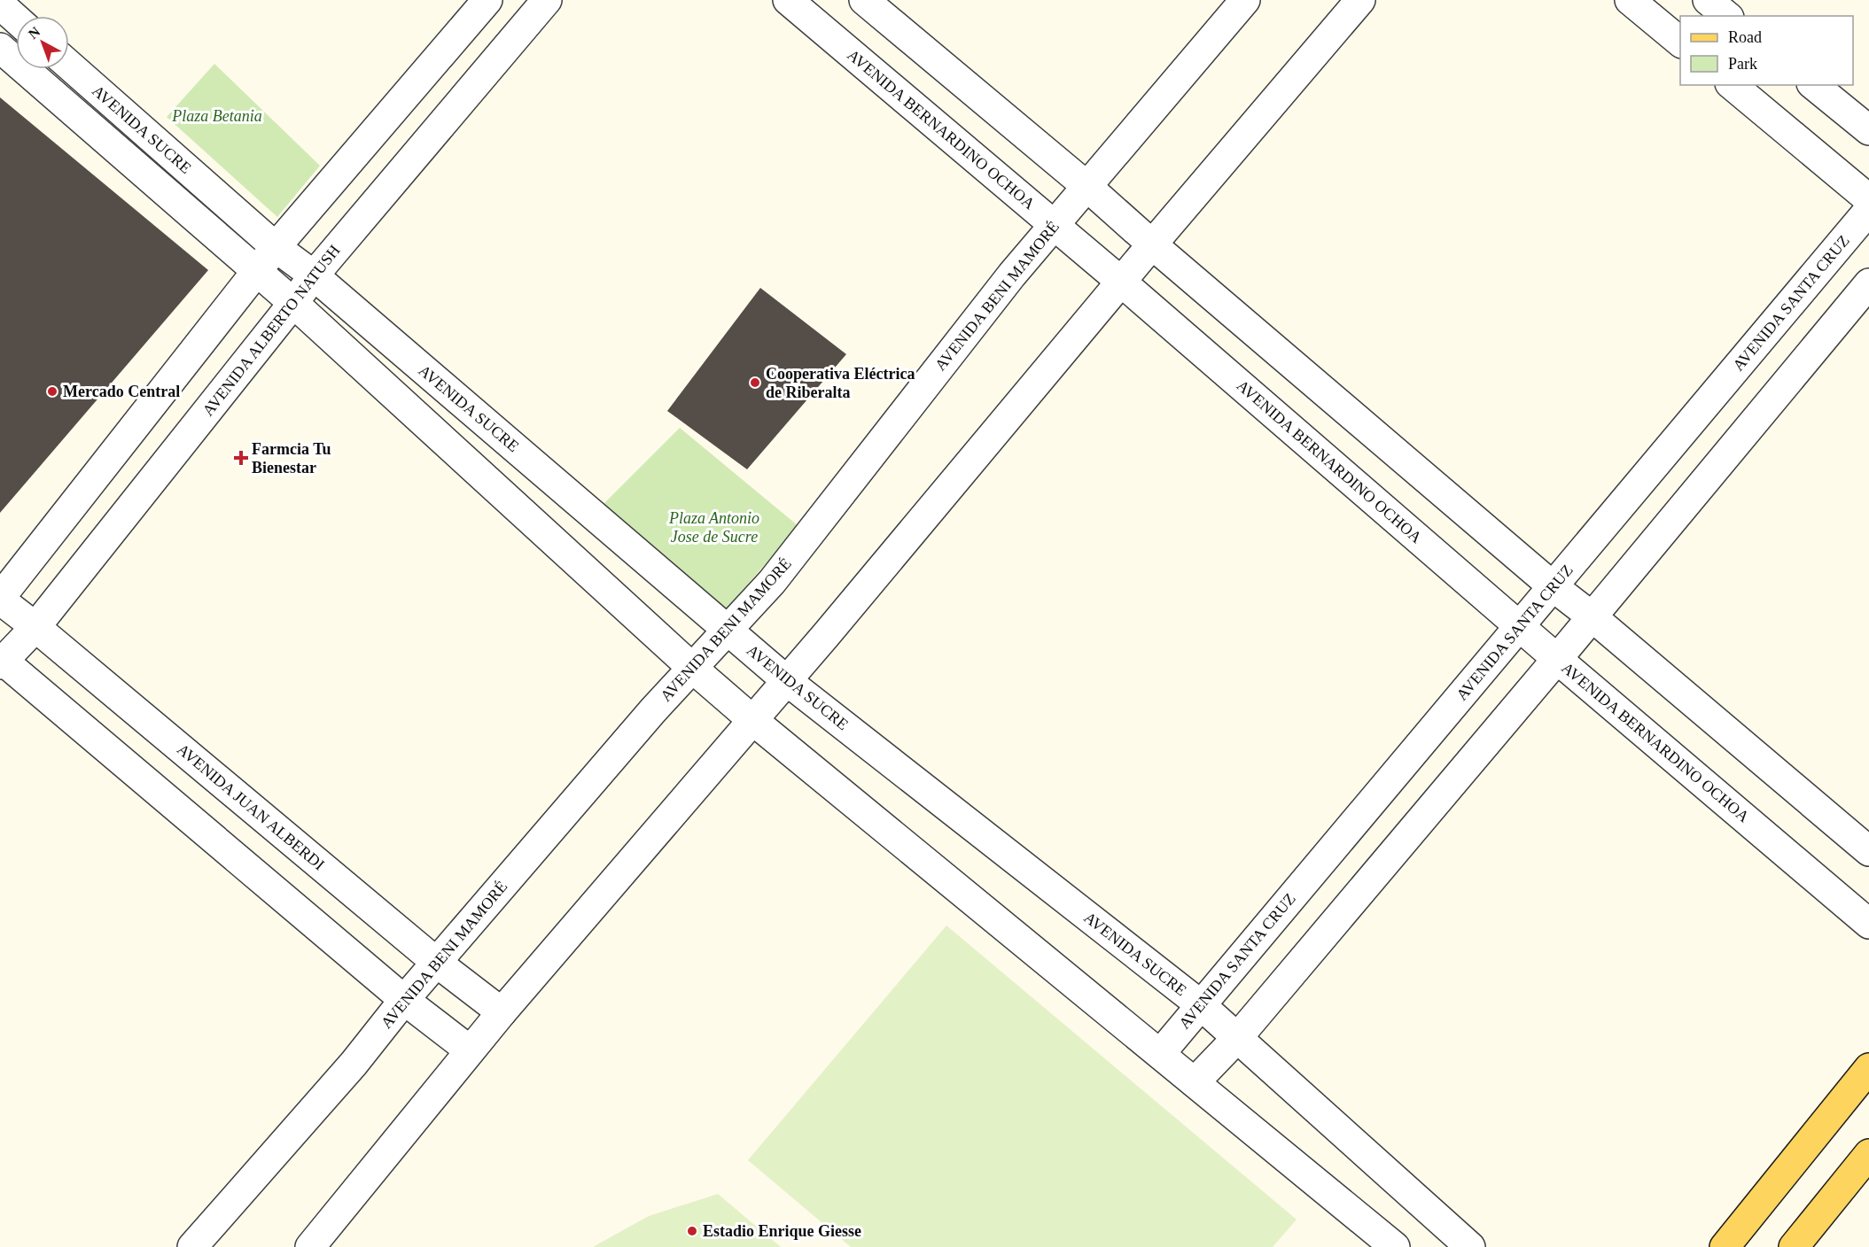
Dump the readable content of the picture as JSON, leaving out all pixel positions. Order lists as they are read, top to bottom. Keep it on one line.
{"streets":{"street":["AVENIDA SUCRE","AVENIDA BERNARDINO OCHOA","AVENIDA BENI MAMORÉ","AVENIDA SANTA CRUZ","AVENIDA ALBERTO NATUSH","AVENIDA JUAN ALBERDI"]},"crossings":[["AVENIDA SUCRE","AVENIDA BENI MAMORÉ"],["AVENIDA SUCRE","AVENIDA SANTA CRUZ"],["AVENIDA SUCRE","AVENIDA ALBERTO NATUSH"],["AVENIDA BERNARDINO OCHOA","AVENIDA BENI MAMORÉ"],["AVENIDA BERNARDINO OCHOA","AVENIDA SANTA CRUZ"],["AVENIDA BENI MAMORÉ","AVENIDA JUAN ALBERDI"],["AVENIDA ALBERTO NATUSH","AVENIDA JUAN ALBERDI"]],"parks":["Plaza Betania","Plaza Antonio Jose de Sucre"],"places":{"other":["Cooperativa Eléctrica de Riberalta","Mercado Central","Estadio Enrique Giesse"],"health":["Farmcia Tu Bienestar"]},"legend":["Road","Park"],"north":"top left"}
